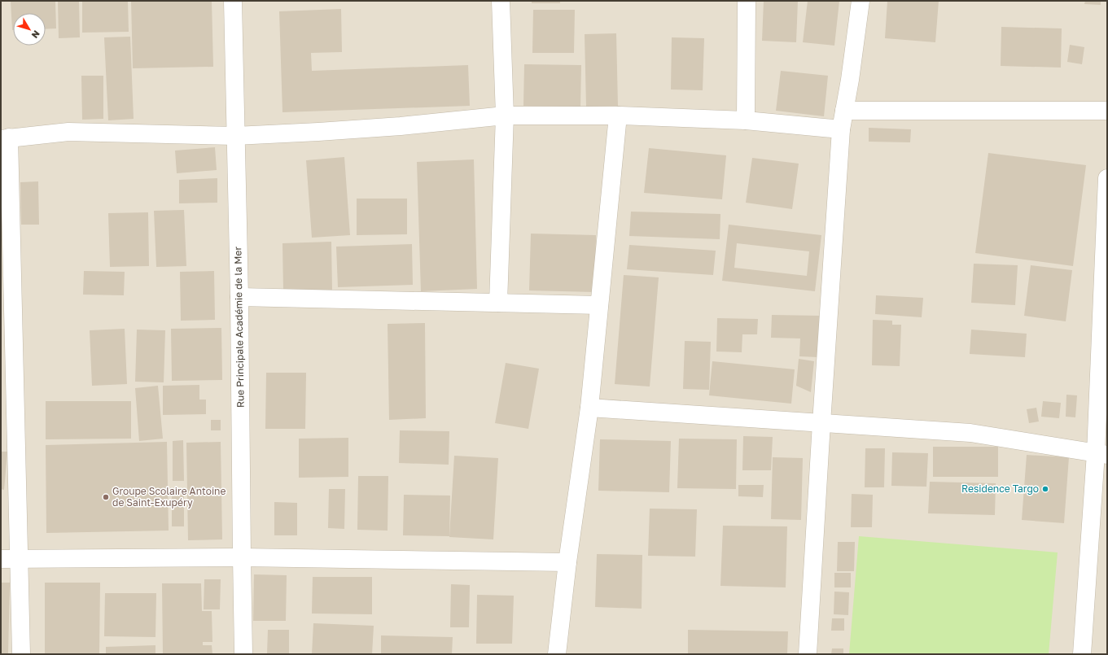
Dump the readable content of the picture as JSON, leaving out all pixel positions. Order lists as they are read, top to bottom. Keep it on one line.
{"streets":{"street":["Rue Principale Académie de la Mer"]},"places":["Residence Targo","Groupe Scolaire Antoine de Saint-Exupéry"],"north":"bottom right"}
